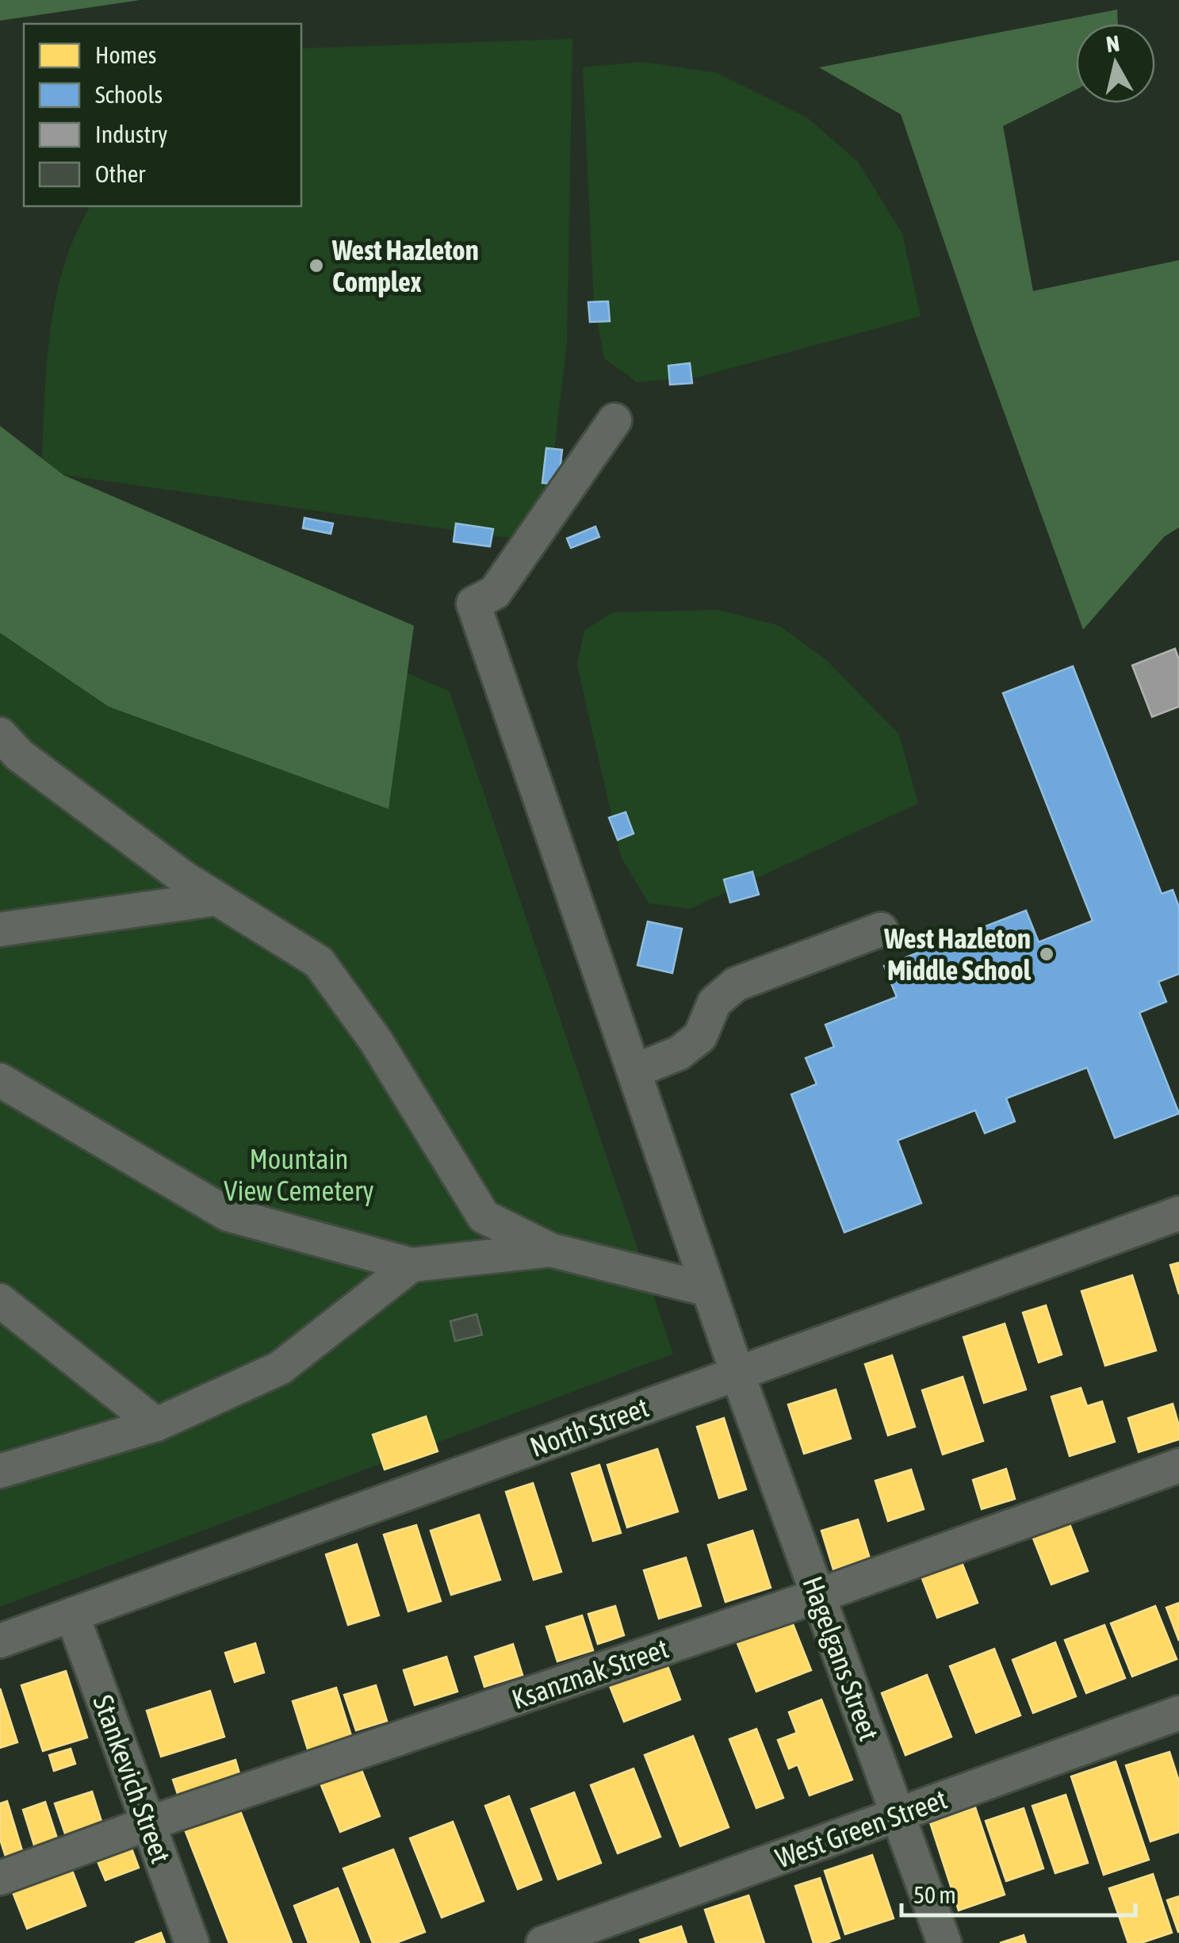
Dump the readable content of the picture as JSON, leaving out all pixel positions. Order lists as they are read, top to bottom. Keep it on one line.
{"streets":{"street":["North Street","Hagelgans Street","Ksanznak Street","Stankevich Street","West Green Street"]},"crossings":[["North Street","Hagelgans Street"],["North Street","Stankevich Street"],["Hagelgans Street","Ksanznak Street"],["Hagelgans Street","West Green Street"],["Ksanznak Street","Stankevich Street"]],"parks":["Mountain View Cemetery"],"places":["West Hazleton Complex","West Hazleton Middle School"],"legend":["Homes","Schools","Industry","Other"],"scale_bar":"50 m","north":"top"}
